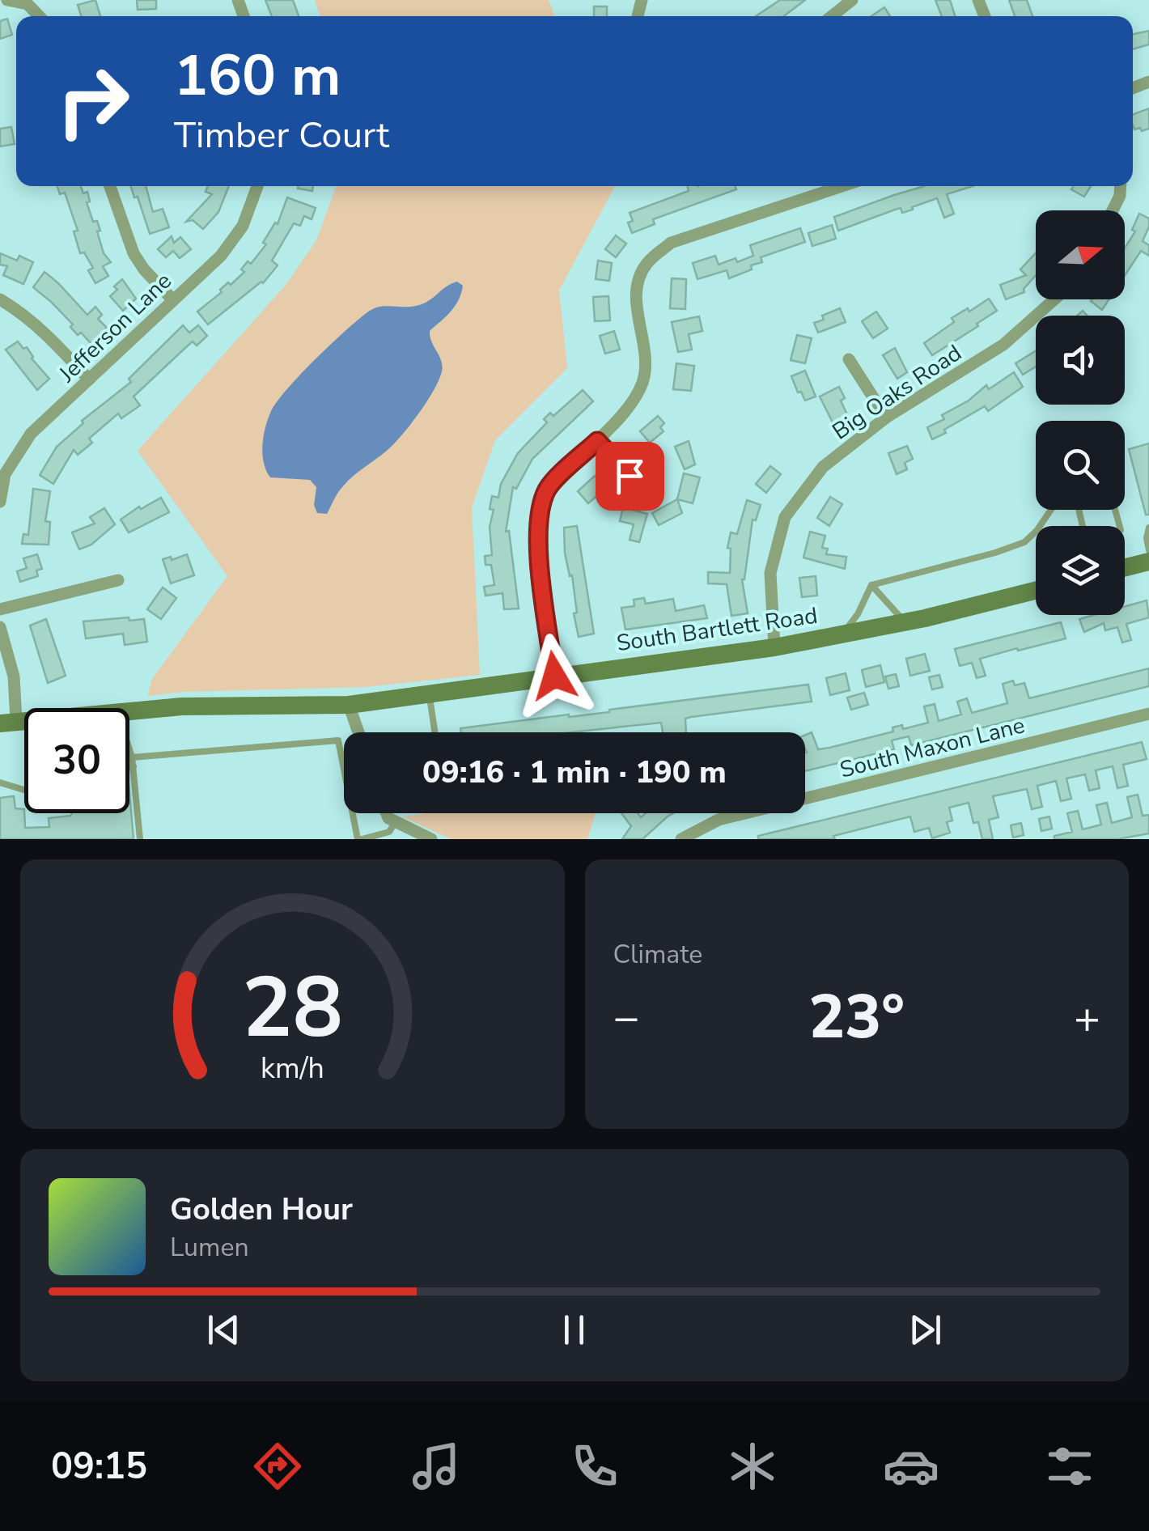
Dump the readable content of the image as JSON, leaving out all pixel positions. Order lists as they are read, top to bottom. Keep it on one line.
{"streets":{"main road":["South Bartlett Road"],"street":["Jefferson Lane","Big Oaks Road","South Maxon Lane"]},"crossings":[["Big Oaks Road","South Bartlett Road"]],"north":"right","page":{"turn":["160 m","Timber Court"],"limit":"30","trip":"09:16 · 1 min · 190 m","tile":"Climate","heat":["−","23°","+"],"song":["Golden Hour","Lumen"],"tabs":"09:15","gauge":["28","km/h"]}}
